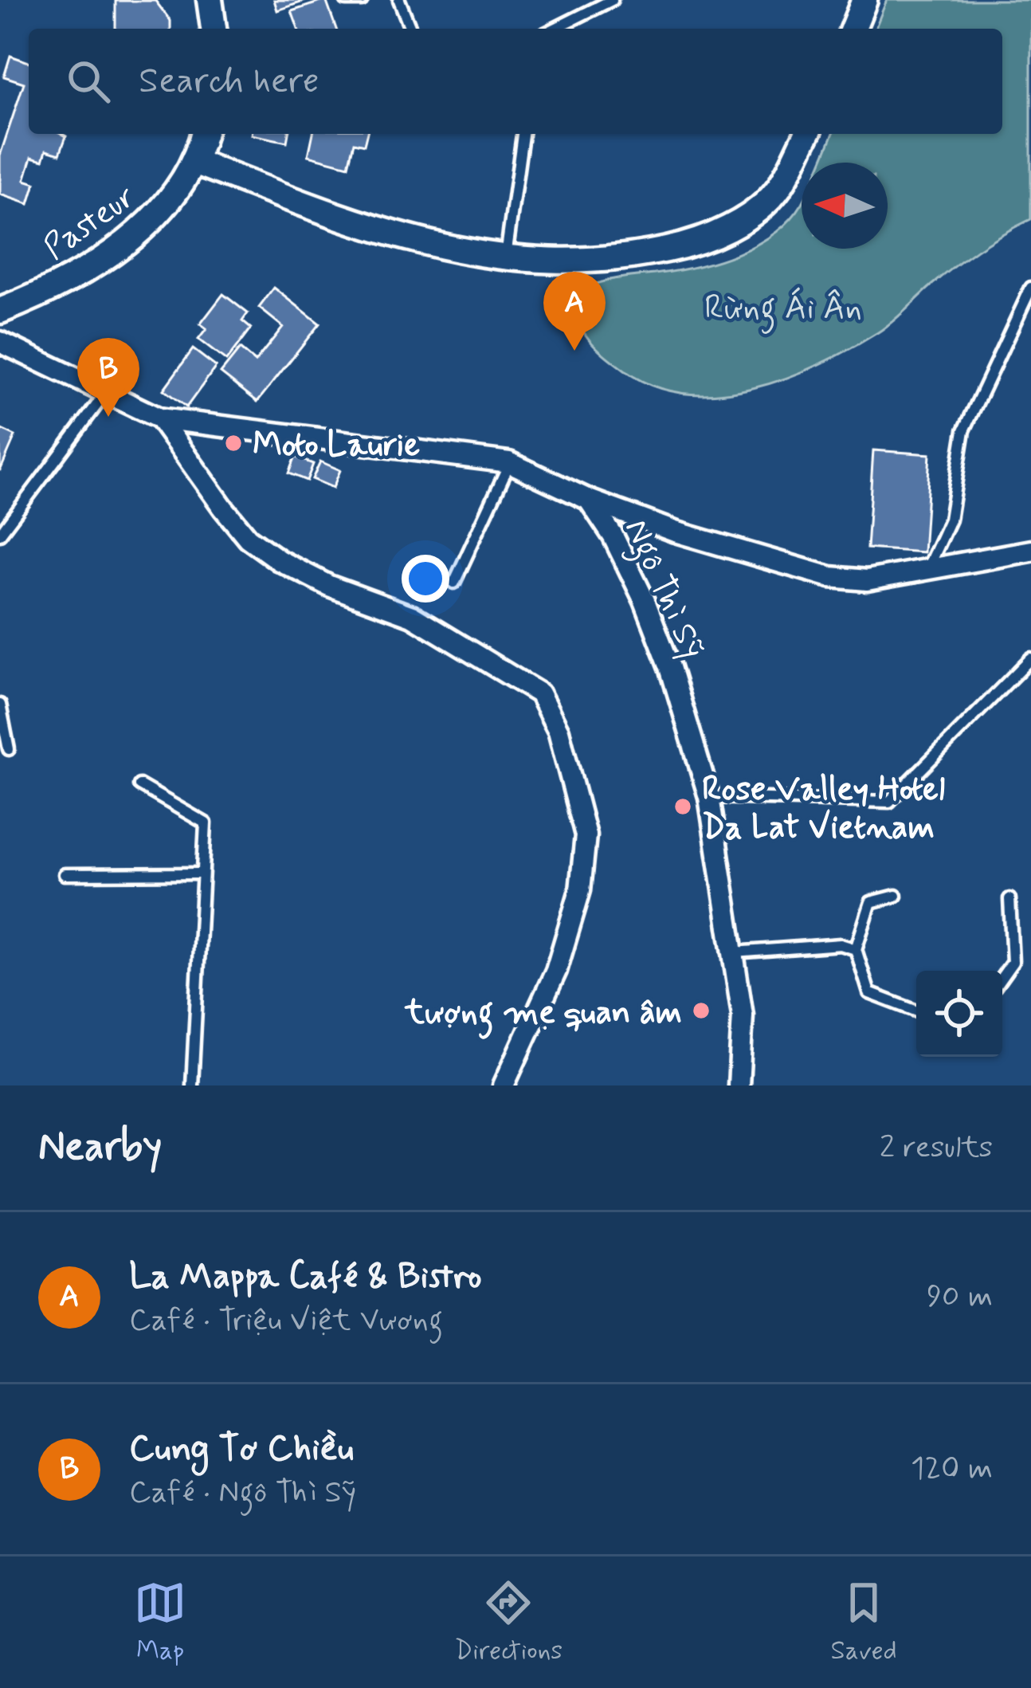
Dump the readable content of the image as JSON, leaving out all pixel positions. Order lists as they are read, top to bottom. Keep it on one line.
{"streets":{"street":["Pasteur","Ngô Thì Sỹ"]},"parks":["Rừng Ái Ân"],"places":["Moto Laurie","Rose Valley Hotel Da Lat Vietnam","tượng mẹ quan âm"],"north":"left","page":{"search":"Search here","pins":["A","B"],"heading":["Nearby","2 results"],"list":[{"mark":"A","name":"La Mappa Café & Bistro","note":"Café · Triệu Việt Vương","value":"90 m"},{"mark":"B","name":"Cung Tơ Chiều","note":"Café · Ngô Thì Sỹ","value":"120 m"}],"nav":["Map","Directions","Saved"]}}
